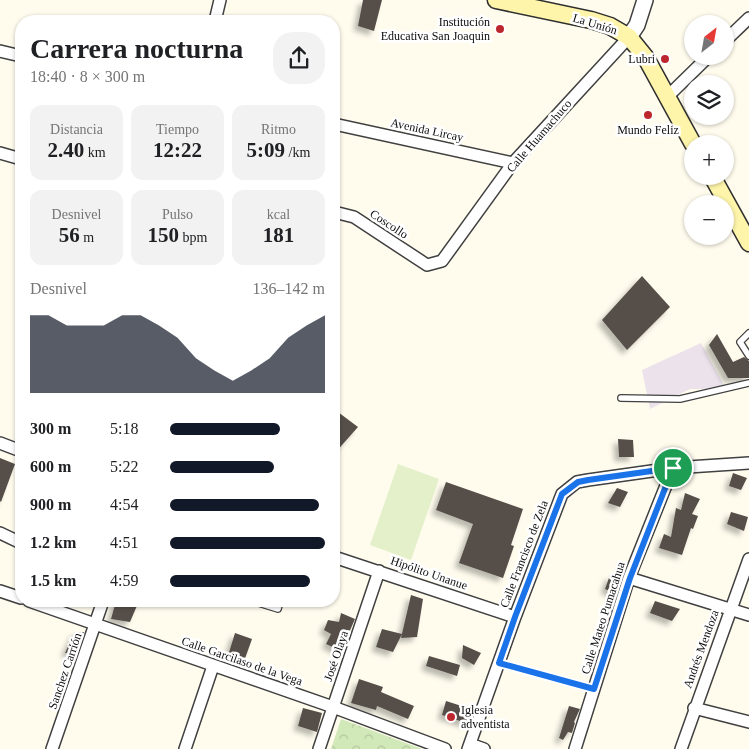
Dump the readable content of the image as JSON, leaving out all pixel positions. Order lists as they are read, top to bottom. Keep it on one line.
{"streets":{"main road":["La Unión"],"street":["Avenida Lircay","Calle Huamachuco","Coscollo","Calle Francisco de Zela","Hipólito Unanue","Calle Mateo Pumacahua","Andrés Mendoza","José Olaya","Calle Garcilaso de la Vega","Sanchez Carrión"]},"crossings":[["La Unión","Calle Huamachuco"],["Avenida Lircay","Calle Huamachuco"],["Calle Huamachuco","Coscollo"],["Calle Francisco de Zela","Hipólito Unanue"],["Calle Francisco de Zela","Calle Mateo Pumacahua"],["Hipólito Unanue","José Olaya"],["José Olaya","Calle Garcilaso de la Vega"],["Calle Garcilaso de la Vega","Sanchez Carrión"]],"places":["Institución Educativa San Joaquin","Lubri","Mundo Feliz","Iglesia adventista"],"north":"top right","page":{"map_buttons":["+","−"],"heading":["Carrera nocturna","18:40 · 8 × 300 m"],"stats":[["Distancia","2.40 km"],["Tiempo","12:22"],["Ritmo","5:09 /km"],["Desnivel","56 m"],["Pulso","150 bpm"],["kcal","181"]],"chart":["Desnivel","136–142 m"],"list":[{"name":"300 m","note":"5:18"},{"name":"600 m","note":"5:22"},{"name":"900 m","note":"4:54"},{"name":"1.2 km","note":"4:51"},{"name":"1.5 km","note":"4:59"}]}}
